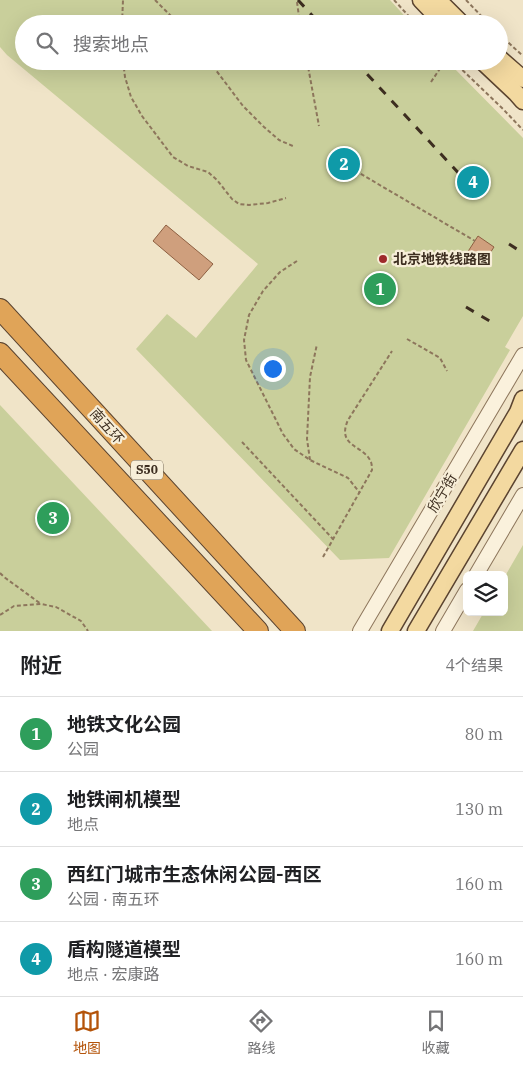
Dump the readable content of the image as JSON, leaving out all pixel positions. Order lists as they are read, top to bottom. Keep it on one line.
{"streets":{"highway":["南五环","S50"],"main road":["欣宁街"]},"places":["北京地铁线路图"],"page":{"search":"搜索地点","pins":["2","4","1","3"],"heading":["附近","4个结果"],"list":[{"mark":"1","name":"地铁文化公园","note":"公园","value":"80 m"},{"mark":"2","name":"地铁闸机模型","note":"地点","value":"130 m"},{"mark":"3","name":"西红门城市生态休闲公园-西区","note":"公园 · 南五环","value":"160 m"},{"mark":"4","name":"盾构隧道模型","note":"地点 · 宏康路","value":"160 m"}],"nav":["地图","路线","收藏"]}}
